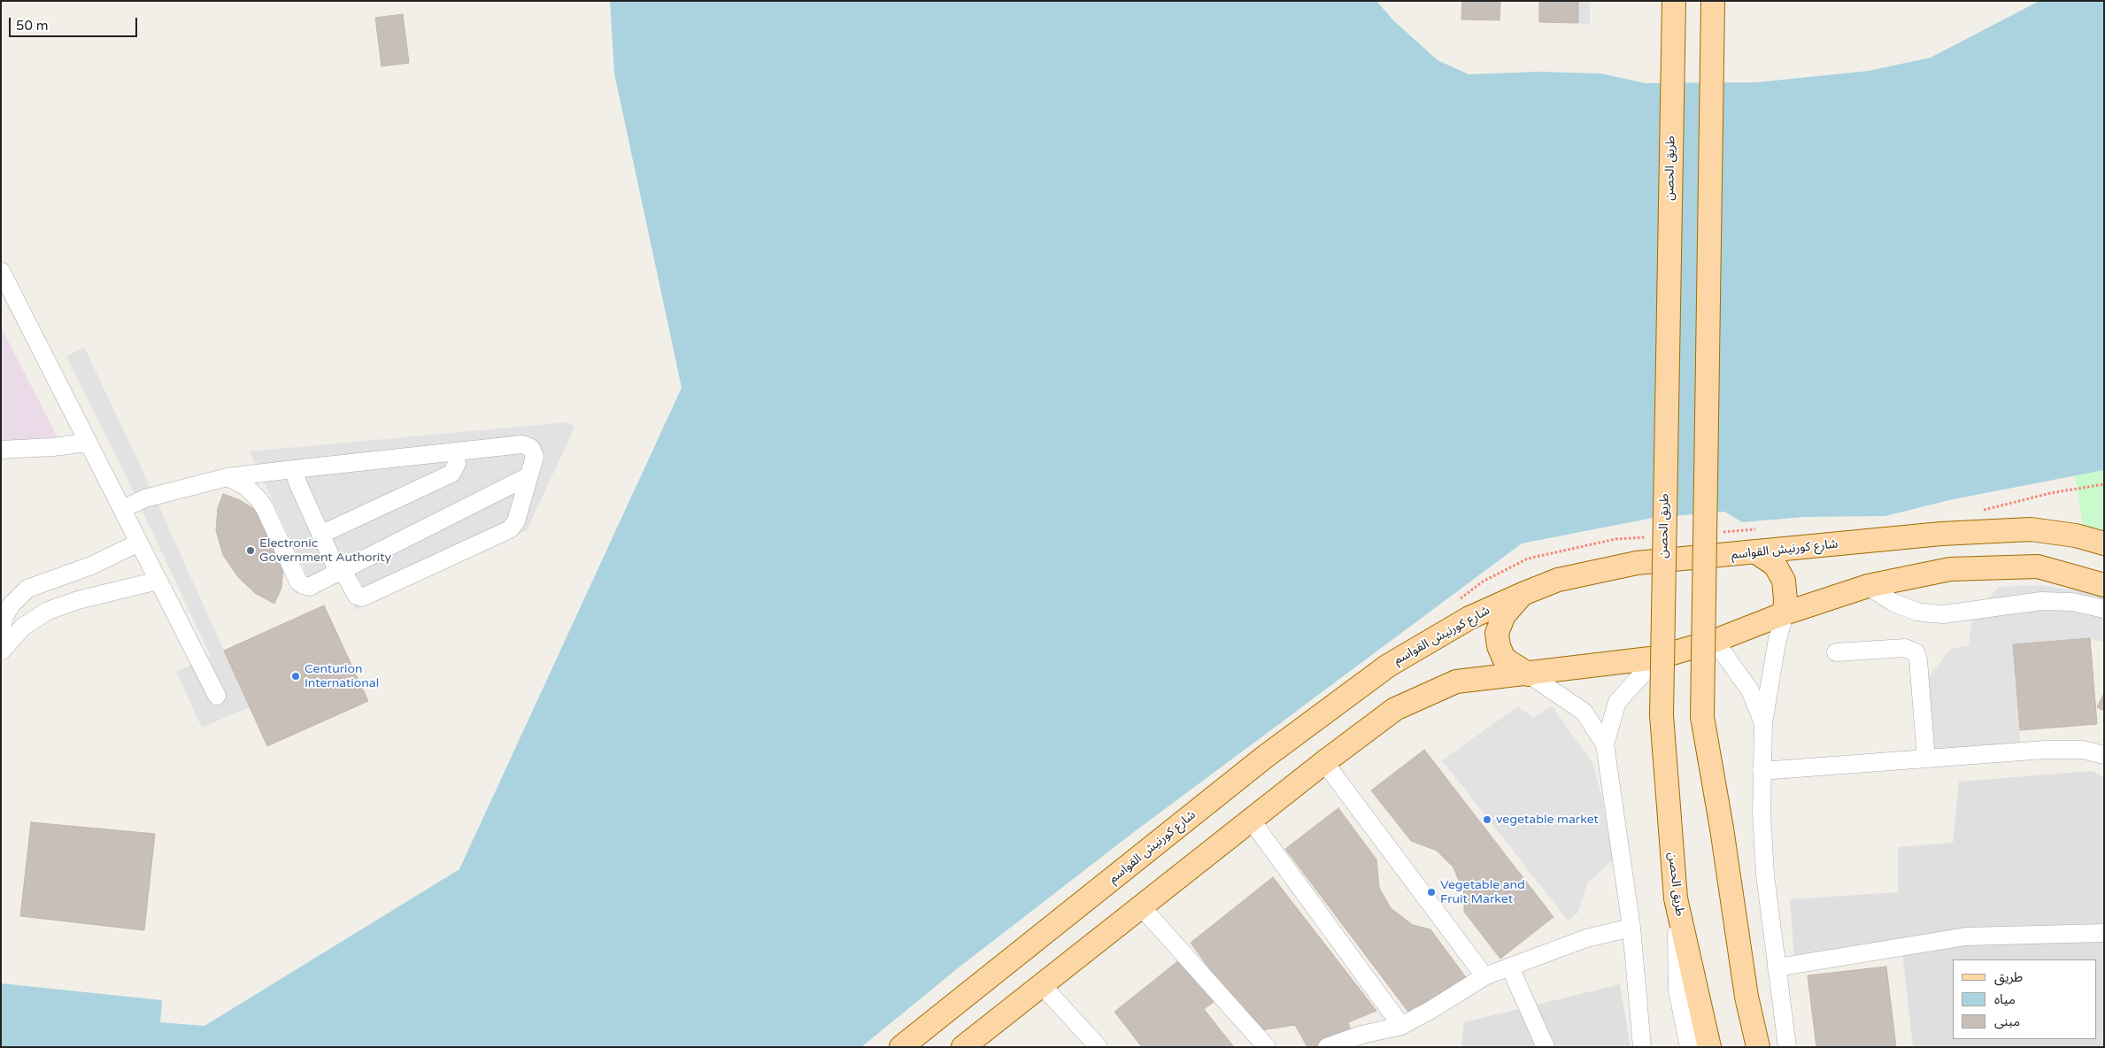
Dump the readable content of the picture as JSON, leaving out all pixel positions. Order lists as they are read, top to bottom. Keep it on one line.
{"streets":{"main road":["طريق الحصن","شارع كورنيش القواسم"]},"places":["Electronic Government Authority","Centurion International","vegetable market","Vegetable and Fruit Market"],"legend":["طريق","مياه","مبنى"],"scale_bar":"50 m"}
